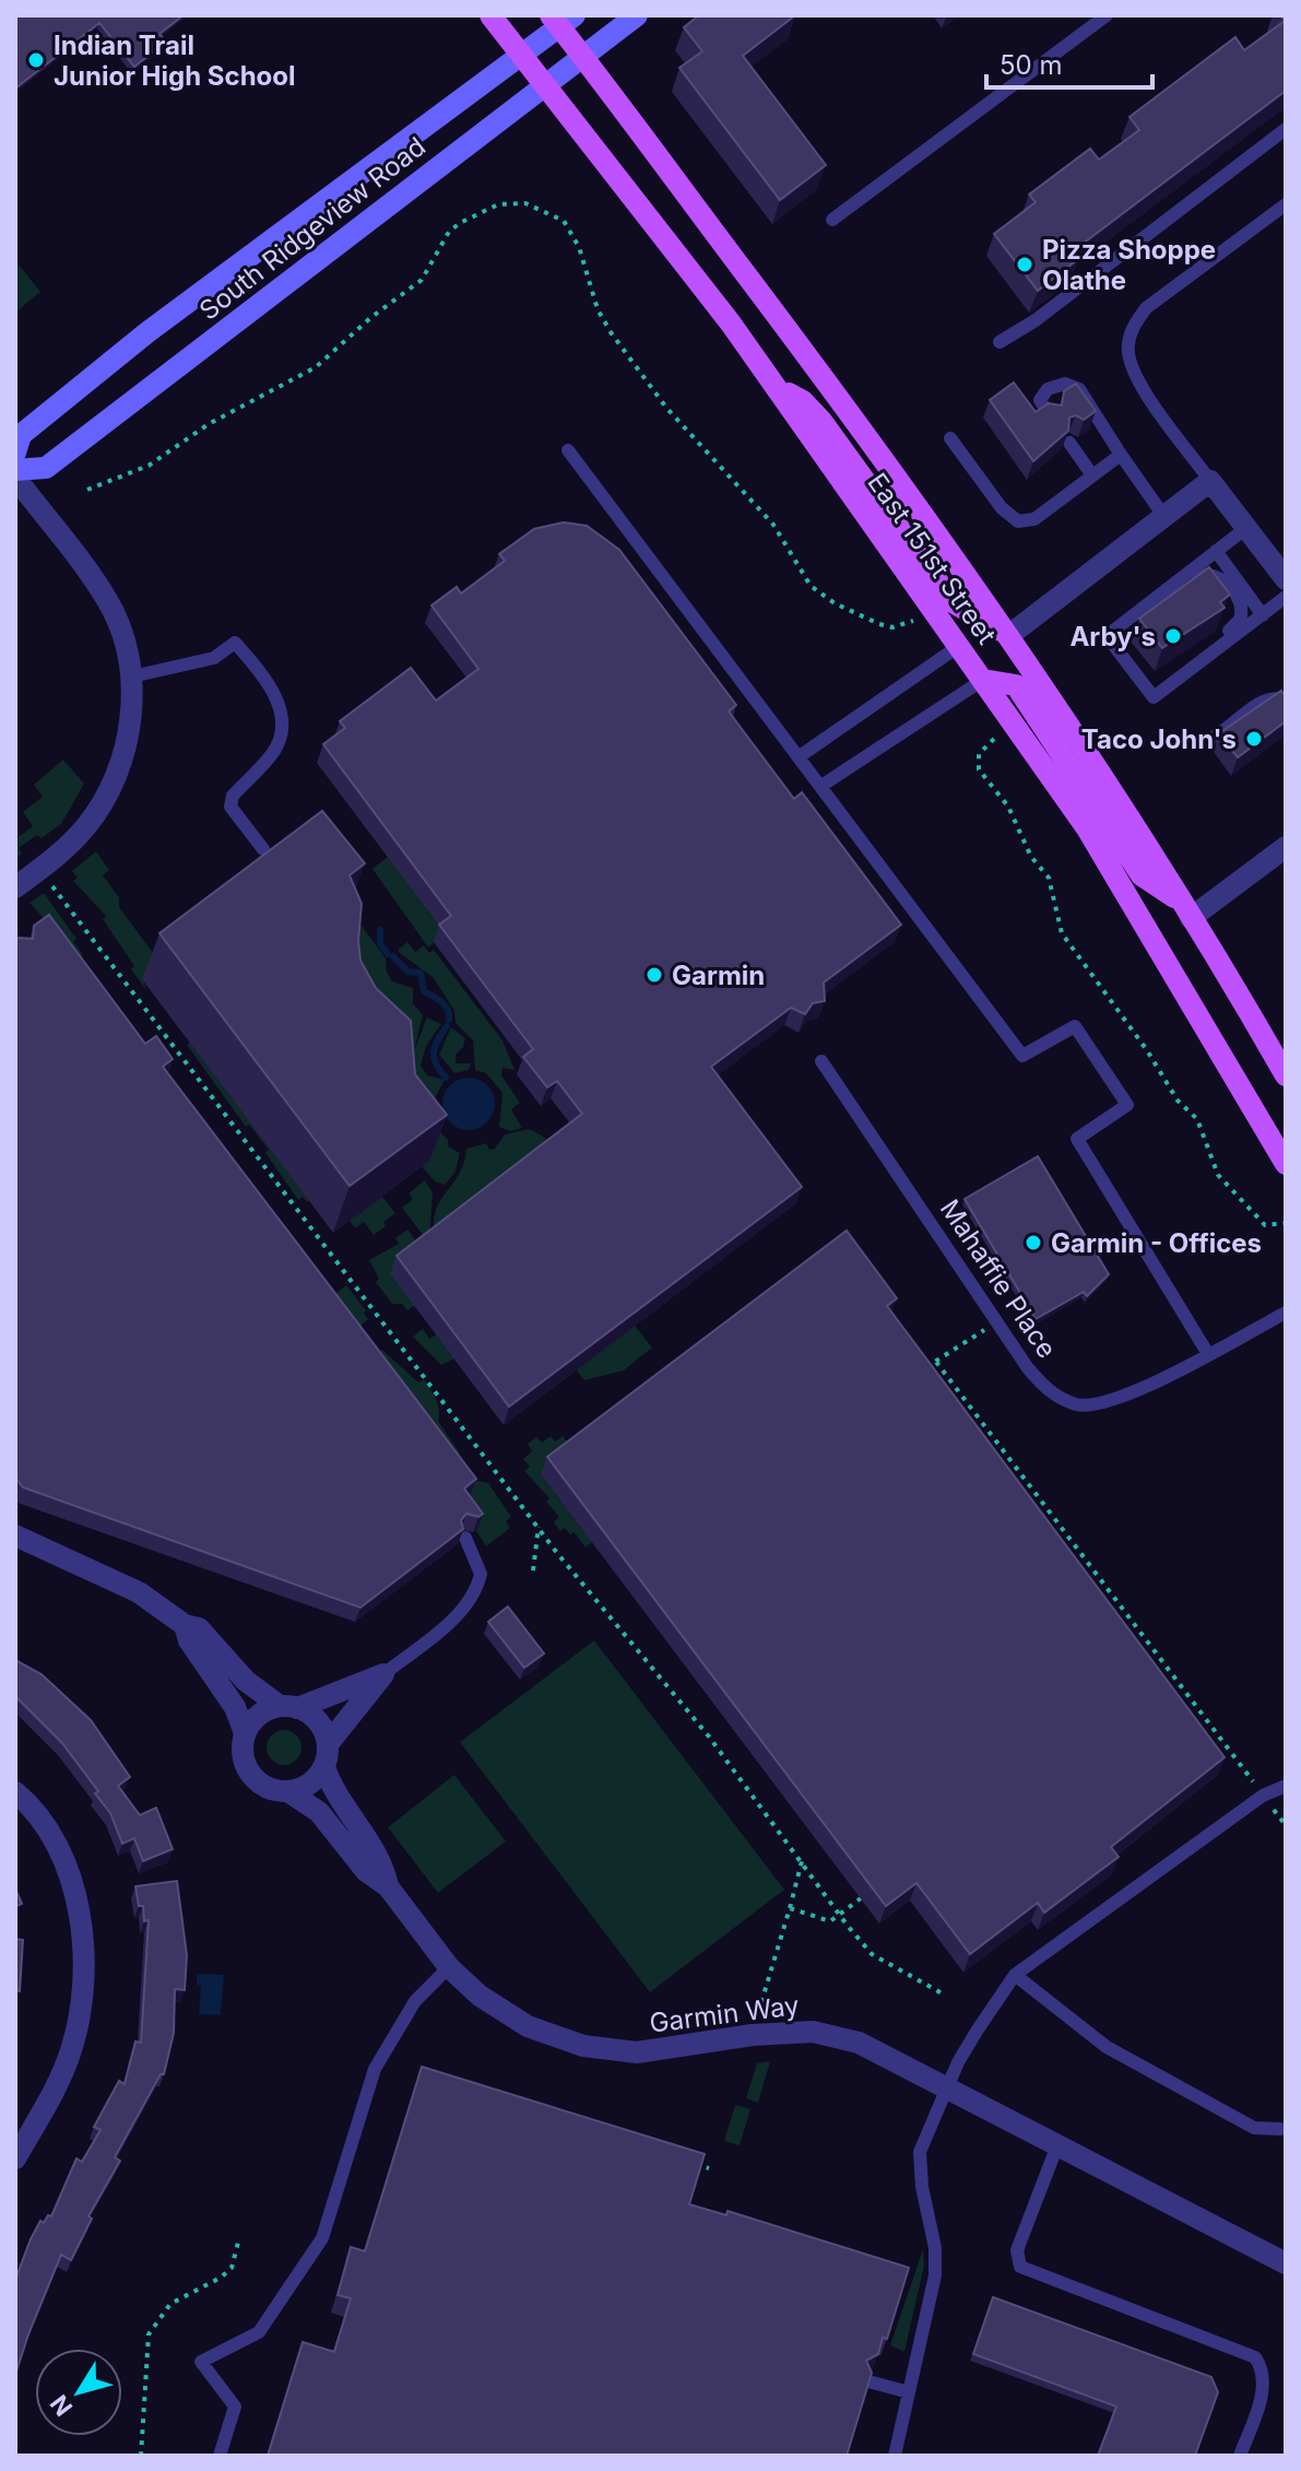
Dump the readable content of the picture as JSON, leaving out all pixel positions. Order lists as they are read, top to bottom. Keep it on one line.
{"streets":{"main road":["South Ridgeview Road","East 151st Street"],"street":["Garmin Way"],"lane":["Mahaffie Place"]},"crossings":[["South Ridgeview Road","East 151st Street"]],"places":["Indian Trail Junior High School","Pizza Shoppe Olathe","Arby's","Taco John's","Garmin","Garmin - Offices"],"scale_bar":"50 m","north":"bottom left"}
